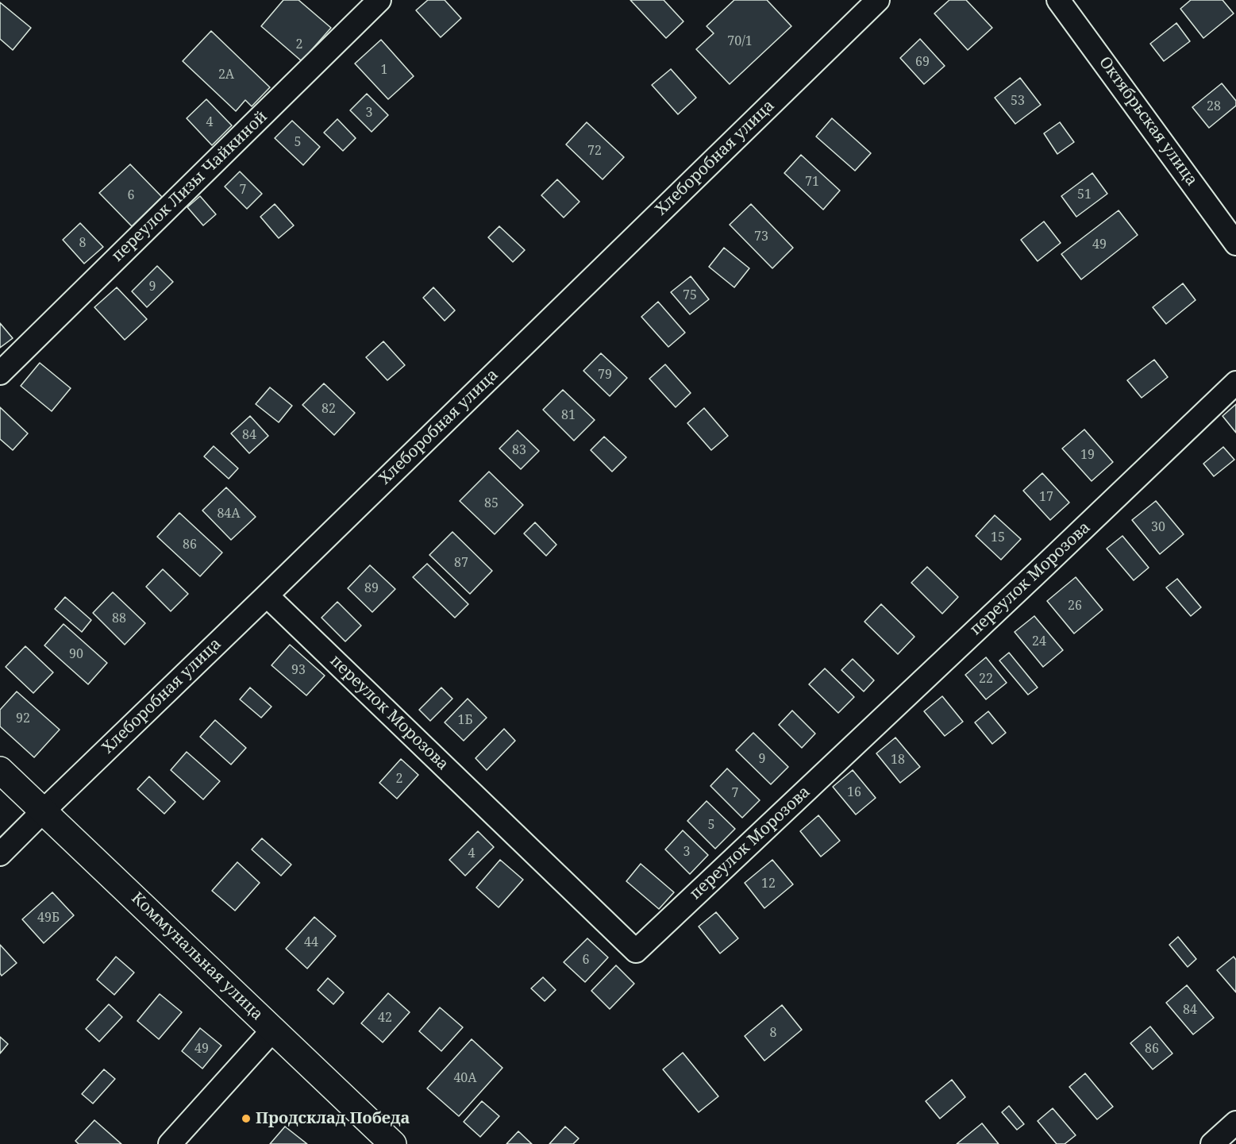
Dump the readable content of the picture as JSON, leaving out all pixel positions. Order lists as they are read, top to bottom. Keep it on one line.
{"streets":{"street":["Октябрьская улица","Хлеборобная улица","переулок Лизы Чайкиной","переулок Морозова","Коммунальная улица"]},"crossings":[["Хлеборобная улица","переулок Морозова"],["Хлеборобная улица","Коммунальная улица"]],"places":["Продсклад Победа"],"house_numbers":["70/1","2","69","1","2А","53","28","3","4","5","72","71","7","51","6","73","8","49","9","75","79","82","81","84","83","19","17","85","84А","30","15","86","87","89","26","88","24","90","93","22","92","1Б","9","18","2","16","7","5","3","4","12","49Б","44","6","84","42","8","49","86","40А"]}
